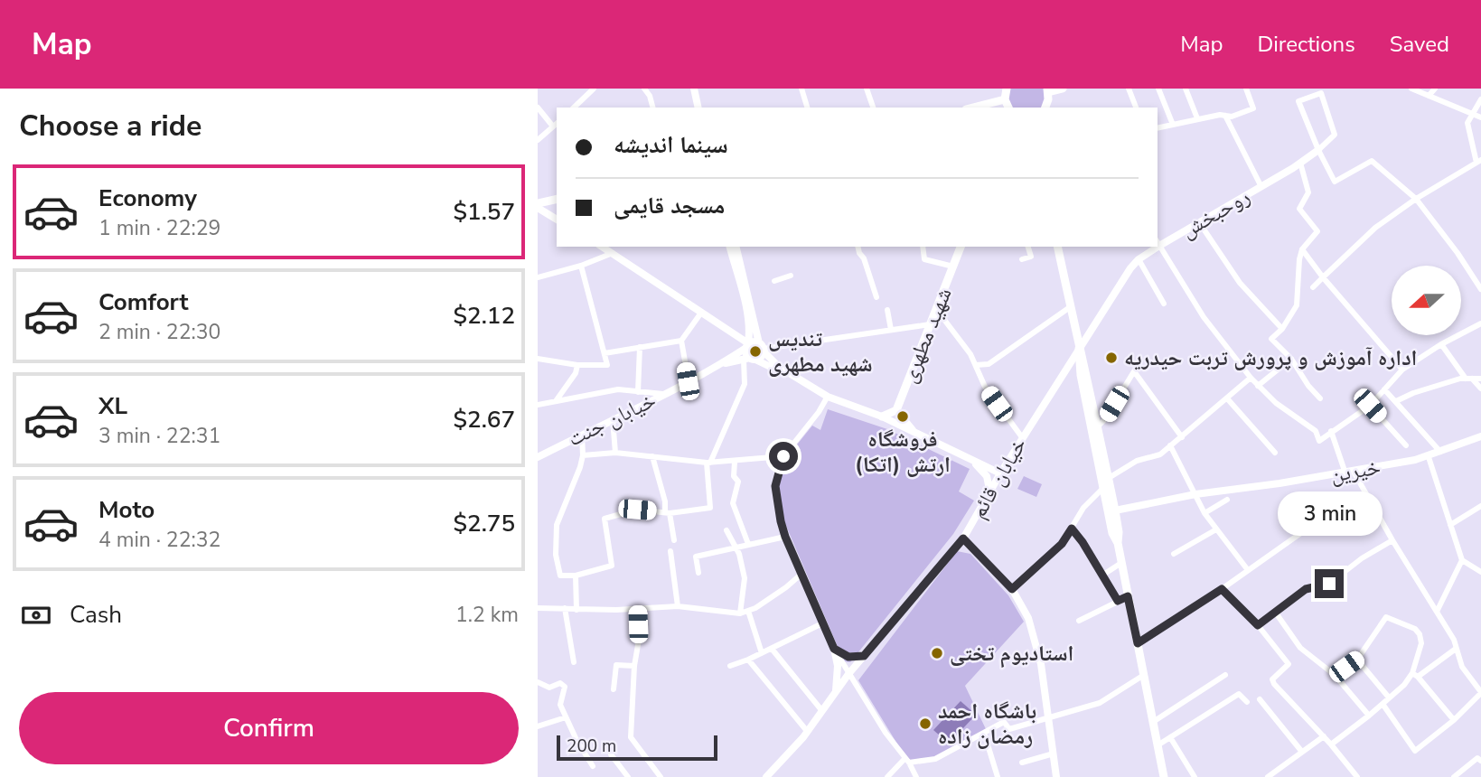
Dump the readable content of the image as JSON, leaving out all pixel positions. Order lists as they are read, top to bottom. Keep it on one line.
{"streets":{"main road":["شهید مطهری"],"street":["روحبخش","خیابان جنت","خیرین","خیابان قائم"]},"crossings":[["روحبخش","خیابان قائم"]],"places":["تندیس شهید مطهری","اداره آموزش و پرورش تربت حیدریه","فروشگاه ارتش (اتکا)","استادیوم تختی","باشگاه احمد رمضان زاده"],"scale_bar":"200 m","north":"left","page":{"header":"Map","nav":["Map","Directions","Saved"],"heading":"Choose a ride","banner":["سینما اندیشه","مسجد قایمی"],"list":[{"name":"Economy","note":"1 min · 22:29","value":"$1.57"},{"name":"Comfort","note":"2 min · 22:30","value":"$2.12"},{"name":"XL","note":"3 min · 22:31","value":"$2.67"},{"name":"Moto","note":"4 min · 22:32","value":"$2.75"}],"bubble":"3 min","pay":["Cash","1.2 km"],"buttons":"Confirm","scale":"200 m"}}
